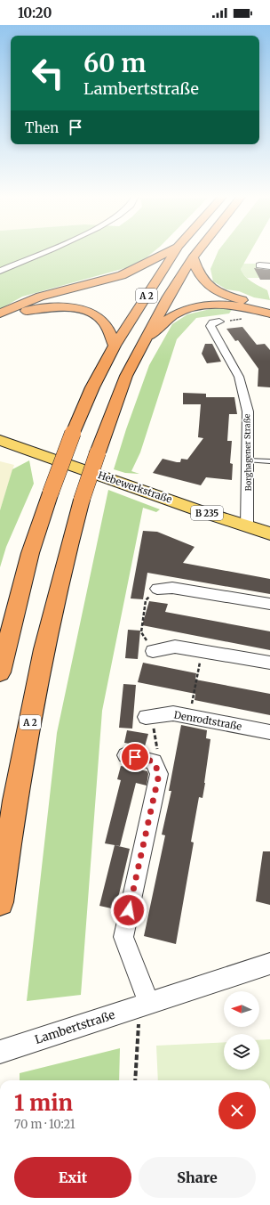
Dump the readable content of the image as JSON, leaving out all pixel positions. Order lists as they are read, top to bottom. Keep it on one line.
{"streets":{"highway":["A 2"],"main road":["Hebewerkstraße","B 235"],"street":["Borghagener Straße","Denrodtstraße","Lambertstraße"]},"crossings":[["Borghagener Straße","Hebewerkstraße"]],"north":"left","page":{"status":"10:20","turn":["60 m","Lambertstraße"],"then":"Then","heading":["1 min","70 m · 10:21"],"buttons":["Exit","Share"]}}
